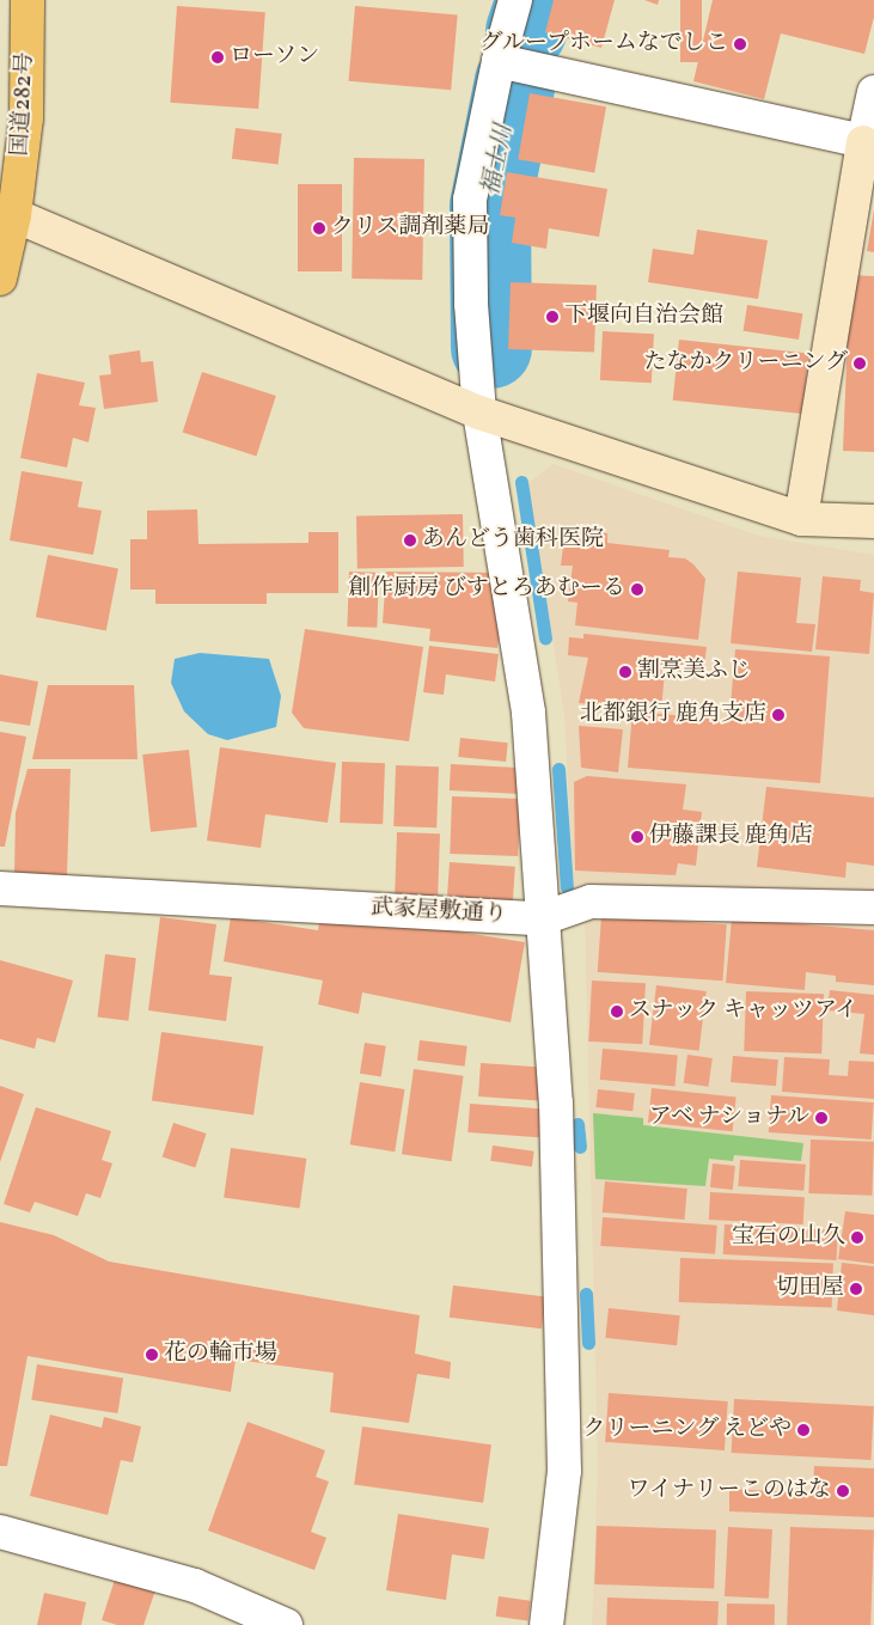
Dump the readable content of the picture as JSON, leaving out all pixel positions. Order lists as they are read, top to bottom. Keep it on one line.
{"streets":{"highway":["国道282号"],"street":["武家屋敷通り"]},"water":["福士川"],"places":["グループホームなでしこ","ローソン","クリス調剤薬局","下堰向自治会館","たなかクリーニング","あんどう歯科医院","創作厨房 びすとろあむーる","割烹美ふじ","北都銀行 鹿角支店","伊藤課長 鹿角店","スナック キャッツアイ","アベ ナショナル","宝石の山久","切田屋","花の輪市場","クリーニング えどや","ワイナリーこのはな"]}
